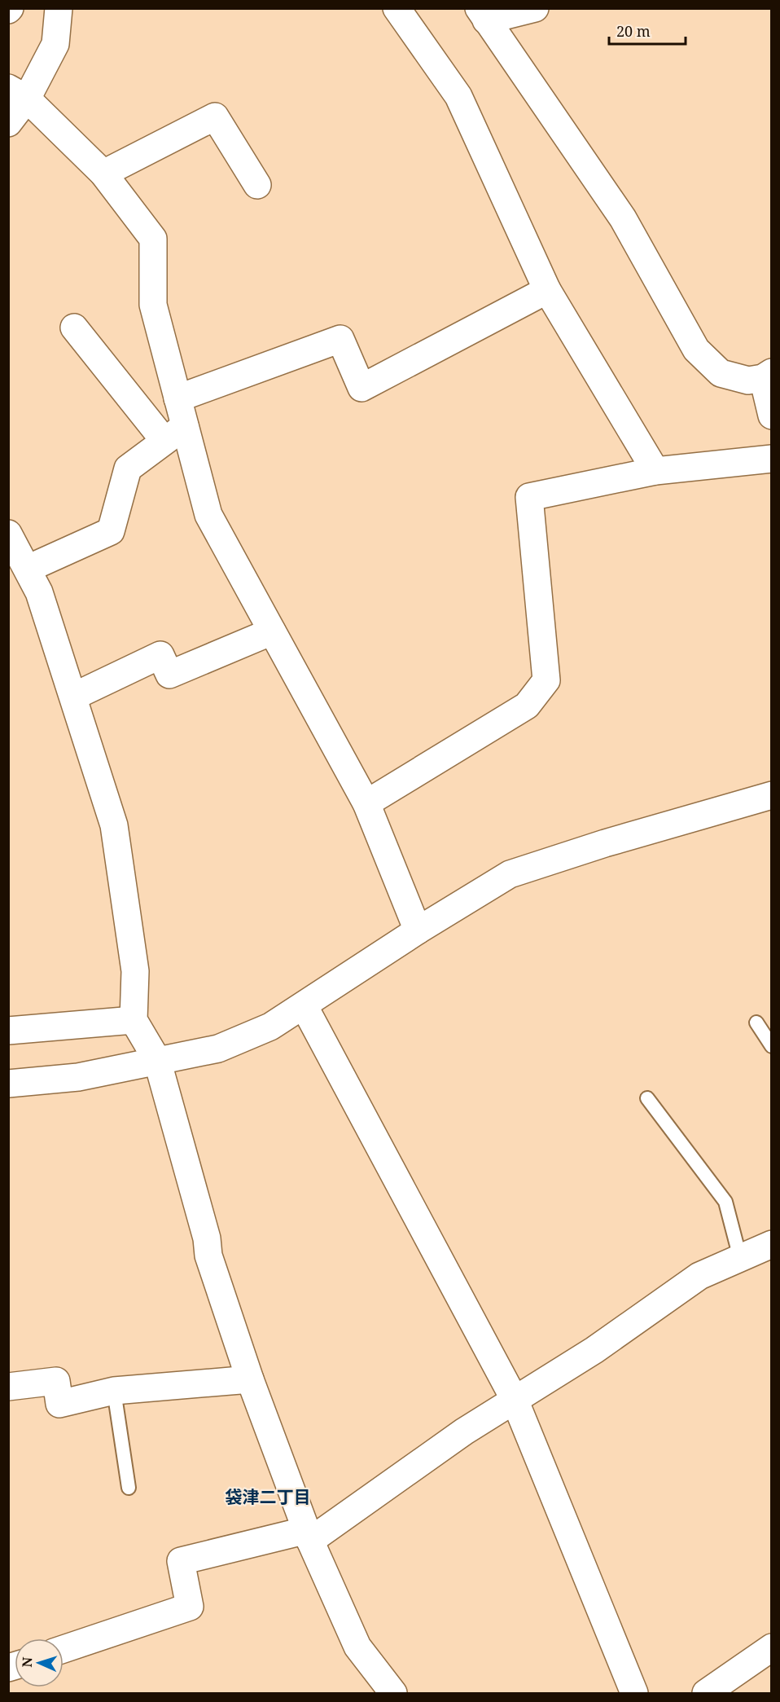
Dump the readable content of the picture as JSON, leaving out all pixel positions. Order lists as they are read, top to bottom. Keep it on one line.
{"districts":["袋津二丁目"],"scale_bar":"20 m","north":"left"}
